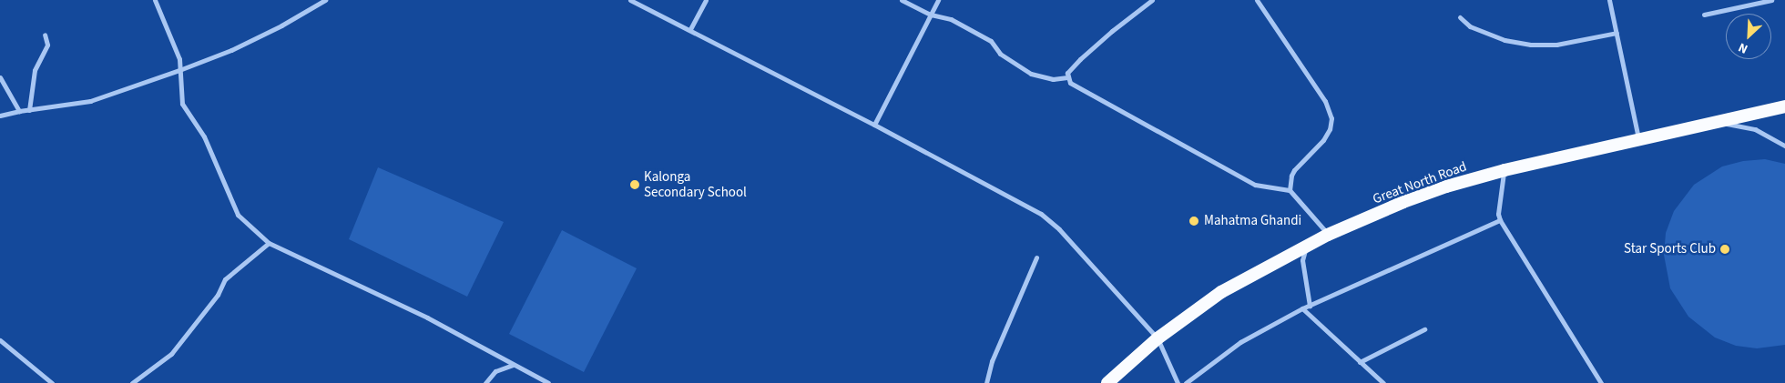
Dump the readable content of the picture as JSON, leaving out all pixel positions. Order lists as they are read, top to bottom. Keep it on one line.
{"streets":{"highway":["Great North Road"]},"places":["Kalonga Secondary School","Mahatma Ghandi","Star Sports Club"],"north":"bottom left"}
